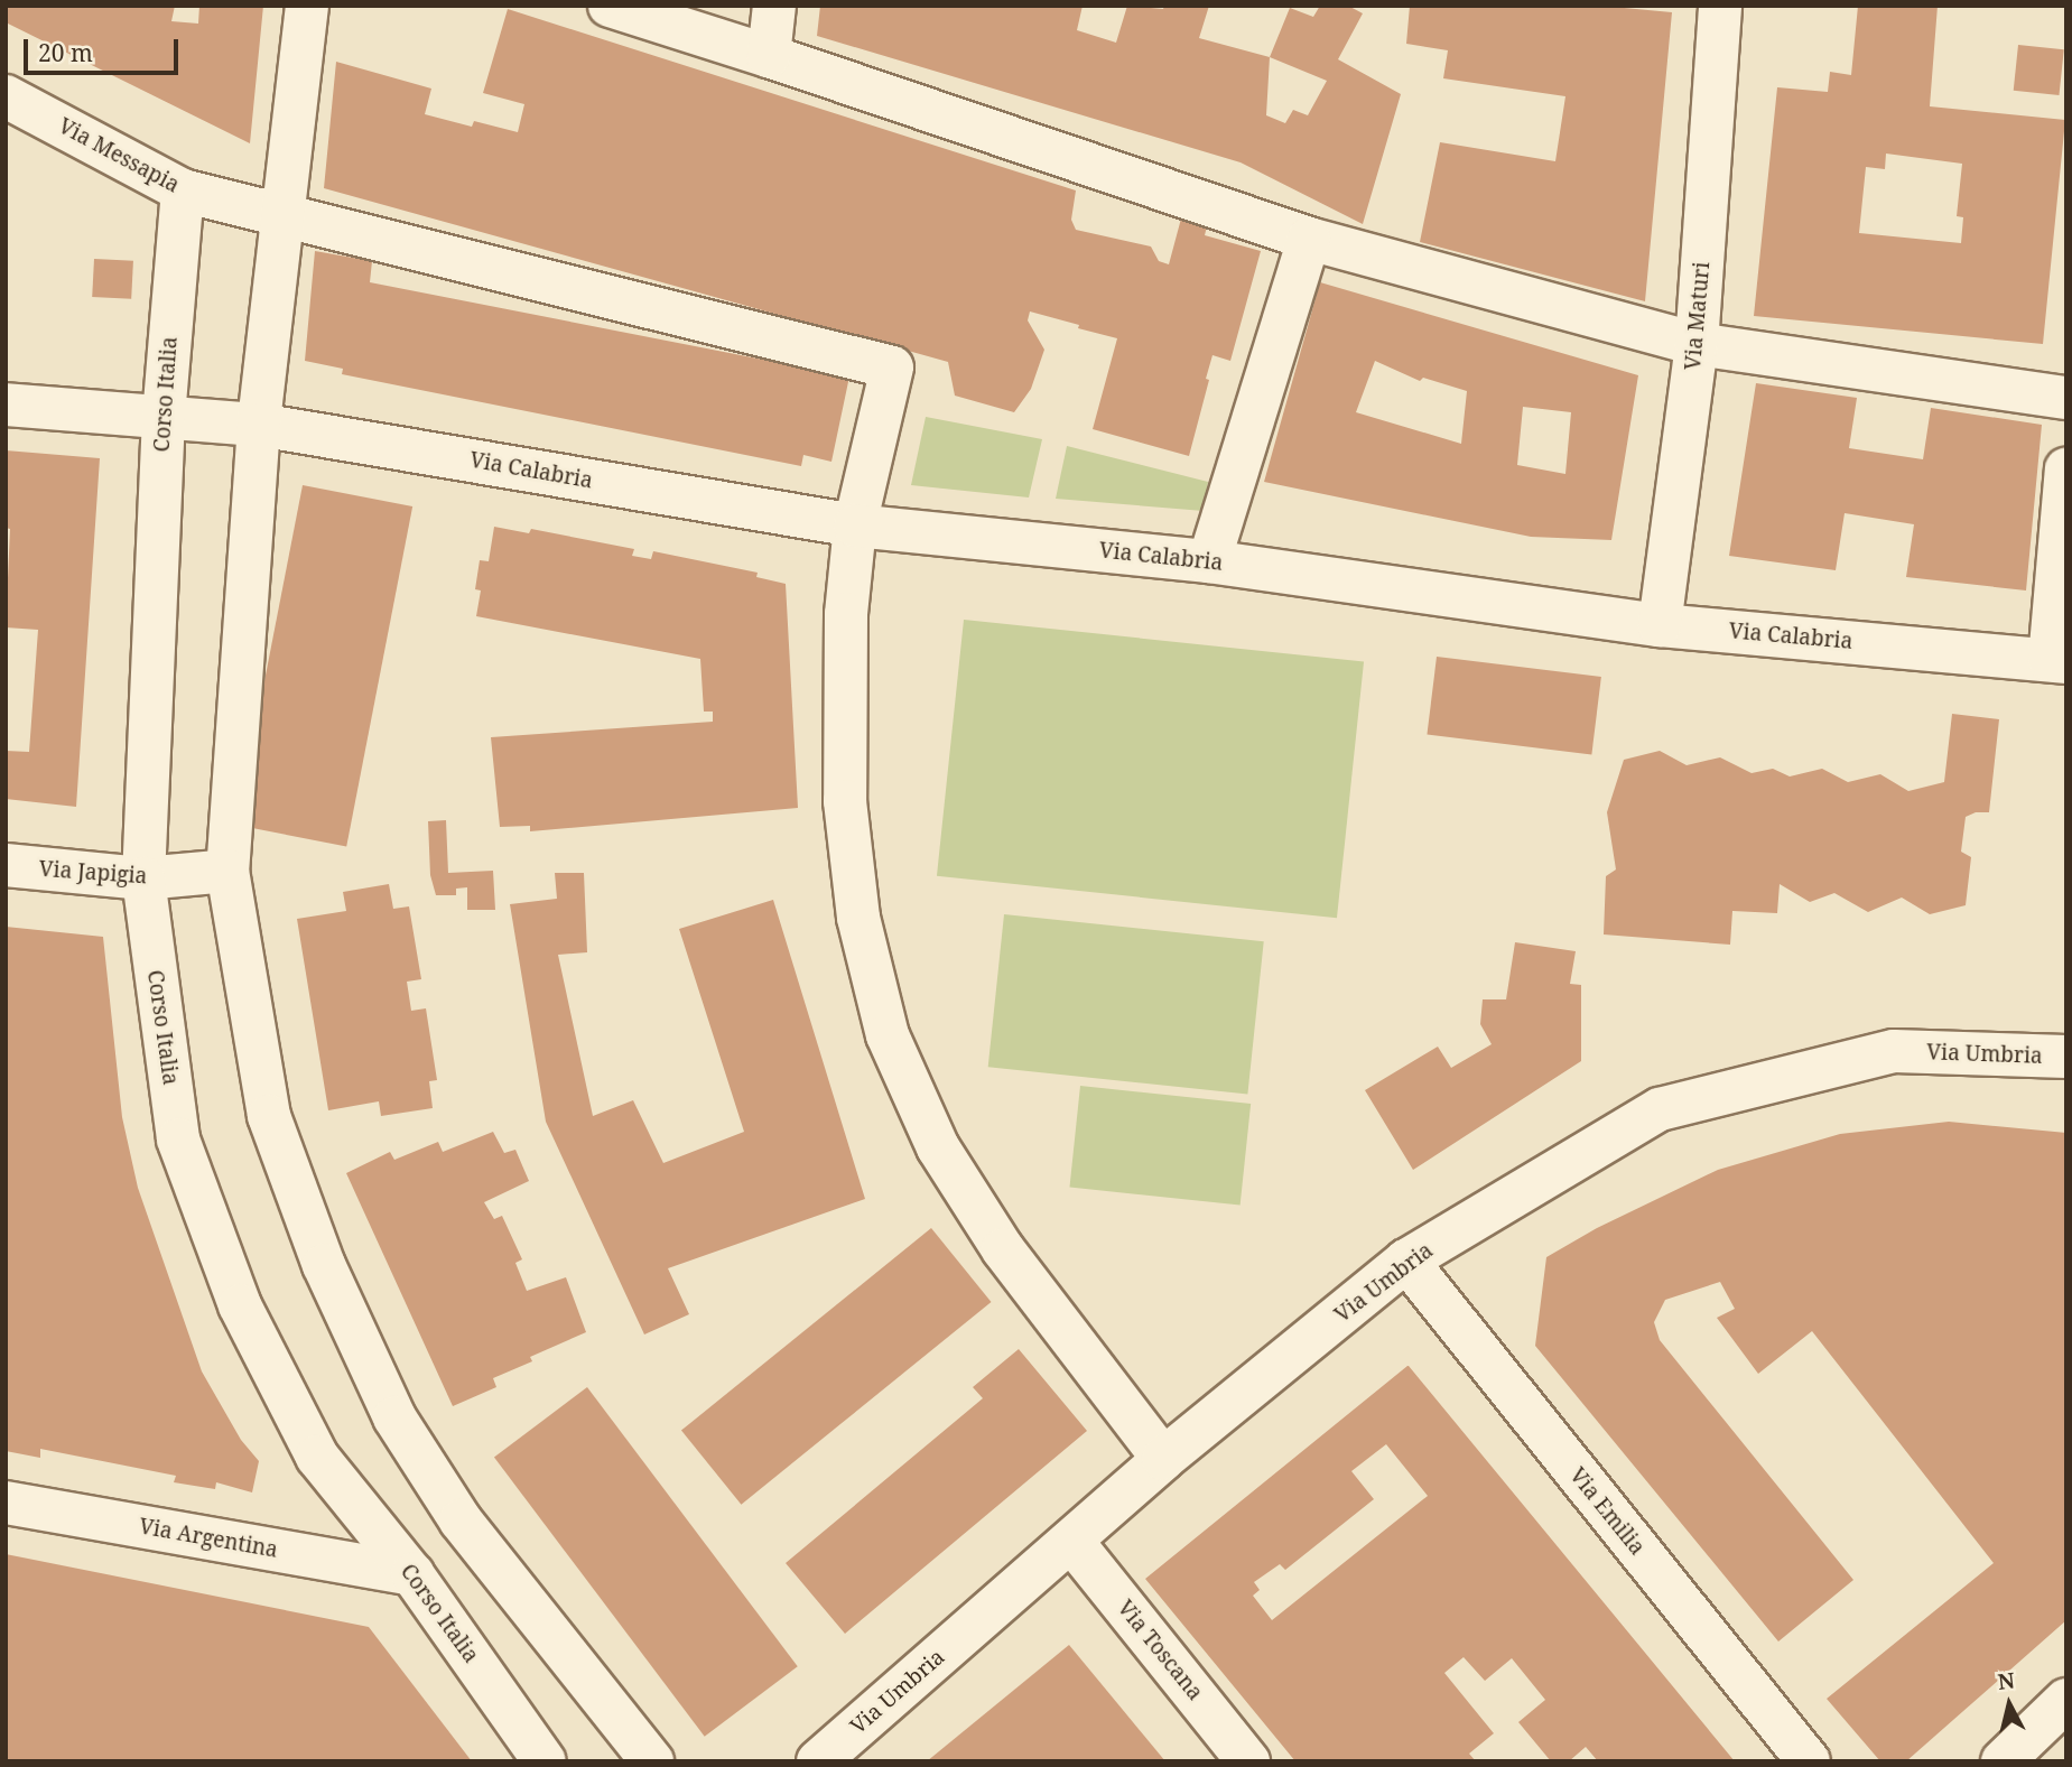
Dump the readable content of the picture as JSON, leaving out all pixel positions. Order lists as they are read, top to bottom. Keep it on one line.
{"streets":{"street":["Via Messapia","Via Maturi","Corso Italia","Via Calabria","Via Japigia","Via Umbria","Via Emilia","Via Argentina","Via Toscana"]},"crossings":[["Via Messapia","Corso Italia"],["Via Messapia","Via Calabria"],["Via Maturi","Via Calabria"],["Corso Italia","Via Calabria"],["Corso Italia","Via Japigia"],["Corso Italia","Via Argentina"],["Via Umbria","Via Emilia"],["Via Umbria","Via Toscana"]],"scale_bar":"20 m","north":"top"}
